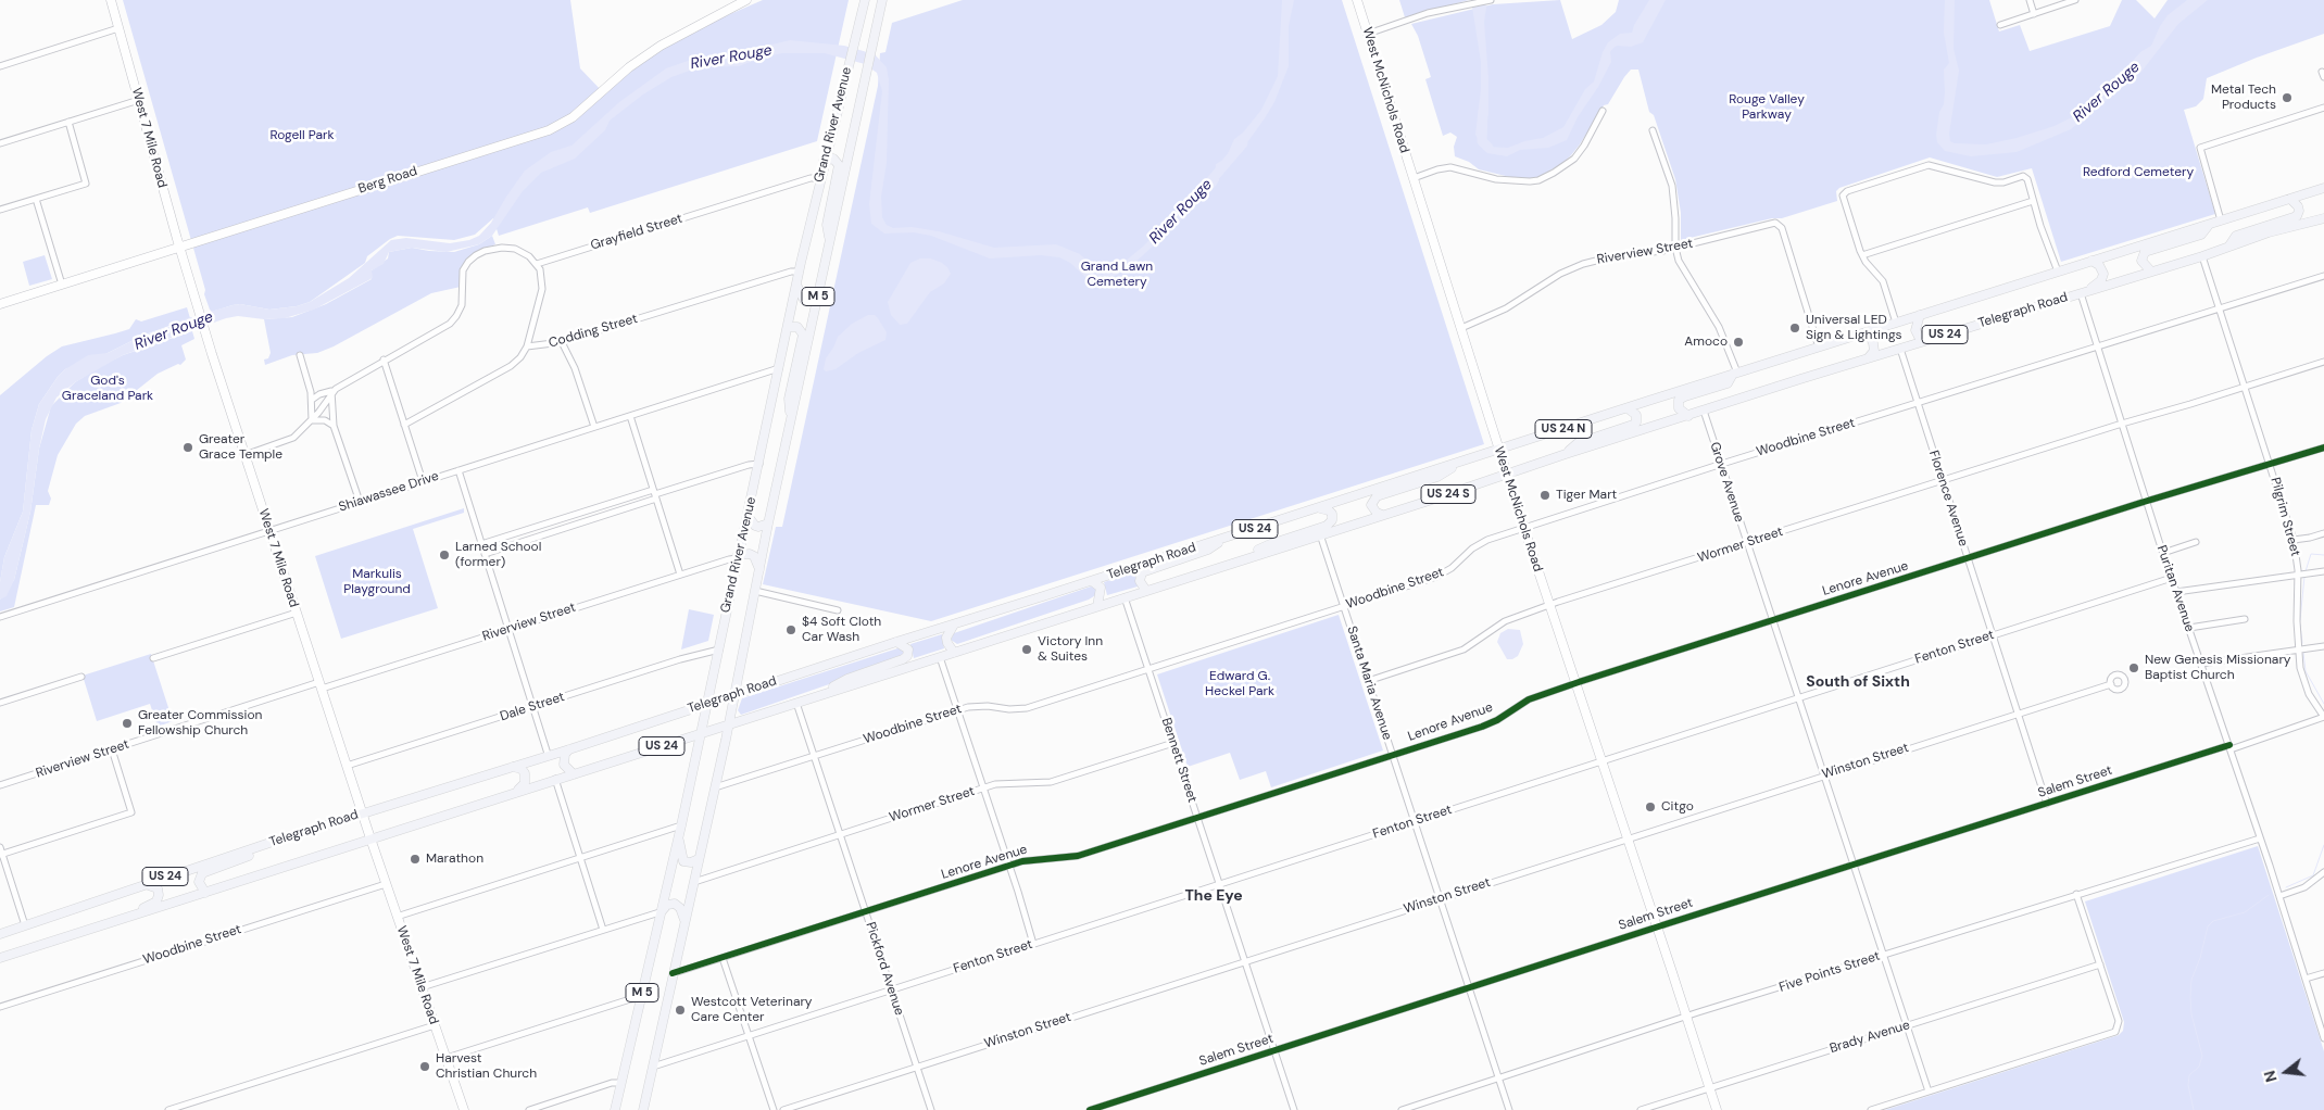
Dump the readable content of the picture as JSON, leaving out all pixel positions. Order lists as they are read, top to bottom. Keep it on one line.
{"streets":{"main road":["West McNichols Road","Grand River Avenue","West 7 Mile Road","Berg Road","M 5","Telegraph Road","US 24","US 24 N","US 24 S"],"street":["Grayfield Street","Riverview Street","Codding Street","Woodbine Street","Grove Avenue","Shiawassee Drive","Florence Avenue","Pilgrim Street","Wormer Street","Lenore Avenue","Puritan Avenue","Fenton Street","Santa Maria Avenue","Dale Street","Bennett Street","Winston Street","Salem Street","Pickford Avenue","Five Points Street","Brady Avenue"]},"crossings":[["West McNichols Road","Riverview Street"],["West McNichols Road","Telegraph Road"],["West McNichols Road","Woodbine Street"],["West McNichols Road","Wormer Street"],["West McNichols Road","Lenore Avenue"],["West McNichols Road","Fenton Street"],["West McNichols Road","Winston Street"],["West McNichols Road","Salem Street"],["West McNichols Road","Five Points Street"],["West McNichols Road","Brady Avenue"],["Grand River Avenue","Grayfield Street"],["Grand River Avenue","Riverview Street"],["Grand River Avenue","Telegraph Road"],["Grand River Avenue","Codding Street"],["Grand River Avenue","Woodbine Street"],["Grand River Avenue","Shiawassee Drive"],["Grand River Avenue","Wormer Street"],["Grand River Avenue","Lenore Avenue"],["Grand River Avenue","Fenton Street"],["Grand River Avenue","Dale Street"],["West 7 Mile Road","Berg Road"],["West 7 Mile Road","Riverview Street"],["West 7 Mile Road","Telegraph Road"],["West 7 Mile Road","Woodbine Street"],["West 7 Mile Road","Shiawassee Drive"],["West 7 Mile Road","Dale Street"],["Riverview Street","Telegraph Road"],["Telegraph Road","Grove Avenue"],["Telegraph Road","Florence Avenue"],["Telegraph Road","Pilgrim Street"],["Telegraph Road","Puritan Avenue"],["Telegraph Road","Santa Maria Avenue"],["Telegraph Road","Bennett Street"],["Telegraph Road","Pickford Avenue"],["Woodbine Street","Grove Avenue"],["Woodbine Street","Florence Avenue"],["Woodbine Street","Pilgrim Street"],["Woodbine Street","Puritan Avenue"],["Woodbine Street","Santa Maria Avenue"],["Woodbine Street","Bennett Street"],["Woodbine Street","Pickford Avenue"],["Grove Avenue","Wormer Street"],["Grove Avenue","Lenore Avenue"],["Grove Avenue","Fenton Street"],["Grove Avenue","Winston Street"],["Grove Avenue","Salem Street"],["Grove Avenue","Five Points Street"],["Grove Avenue","Brady Avenue"],["Florence Avenue","Wormer Street"],["Florence Avenue","Lenore Avenue"],["Florence Avenue","Fenton Street"],["Florence Avenue","Winston Street"],["Florence Avenue","Salem Street"],["Pilgrim Street","Wormer Street"],["Pilgrim Street","Lenore Avenue"],["Pilgrim Street","Salem Street"],["Wormer Street","Puritan Avenue"],["Wormer Street","Santa Maria Avenue"],["Wormer Street","Bennett Street"],["Wormer Street","Pickford Avenue"],["Lenore Avenue","Puritan Avenue"],["Lenore Avenue","Santa Maria Avenue"],["Lenore Avenue","Bennett Street"],["Lenore Avenue","Pickford Avenue"],["Puritan Avenue","Fenton Street"],["Puritan Avenue","Salem Street"],["Puritan Avenue","Five Points Street"],["Fenton Street","Santa Maria Avenue"],["Fenton Street","Bennett Street"],["Fenton Street","Pickford Avenue"],["Santa Maria Avenue","Winston Street"],["Santa Maria Avenue","Salem Street"],["Santa Maria Avenue","Five Points Street"],["Bennett Street","Winston Street"],["Bennett Street","Salem Street"],["Winston Street","Pickford Avenue"]],"districts":["South of Sixth","The Eye"],"water":["River Rouge"],"parks":["Rouge Valley Parkway","Rogell Park","Redford Cemetery","Grand Lawn Cemetery","God's Graceland Park","Markulis Playground","Edward G. Heckel Park"],"places":["Metal Tech Products","Universal LED Sign & Lightings","Amoco","Greater Grace Temple","Tiger Mart","Larned School (former)","$4 Soft Cloth Car Wash","Victory Inn & Suites","New Genesis Missionary Baptist Church","Greater Commission Fellowship Church","Citgo","Marathon","Westcott Veterinary Care Center","Harvest Christian Church"],"north":"left"}
